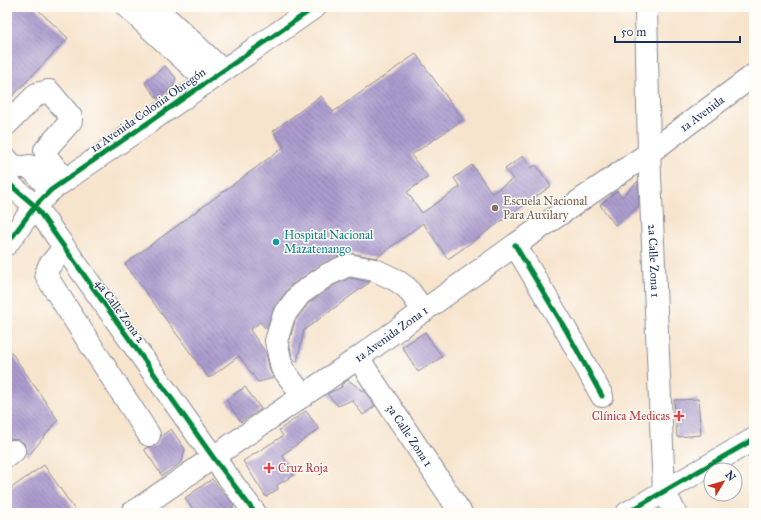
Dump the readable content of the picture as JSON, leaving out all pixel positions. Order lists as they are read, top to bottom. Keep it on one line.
{"streets":{"street":["1a Avenida Colonia Obregón","1a Avenida","2a Calle Zona 1","4a Calle Zona 2","1a Avenida Zona 1","3a Calle Zona 1"]},"crossings":[["1a Avenida Colonia Obregón","4a Calle Zona 2"],["1a Avenida","2a Calle Zona 1"],["1a Avenida","1a Avenida Zona 1"],["2a Calle Zona 1","1a Avenida Zona 1"],["4a Calle Zona 2","1a Avenida Zona 1"],["1a Avenida Zona 1","3a Calle Zona 1"]],"places":{"other":["Escuela Nacional Para Auxilary","Hospital Nacional Mazatenango"],"health":["Clínica Medicas","Cruz Roja"]},"scale_bar":"50 m","north":"top right"}
